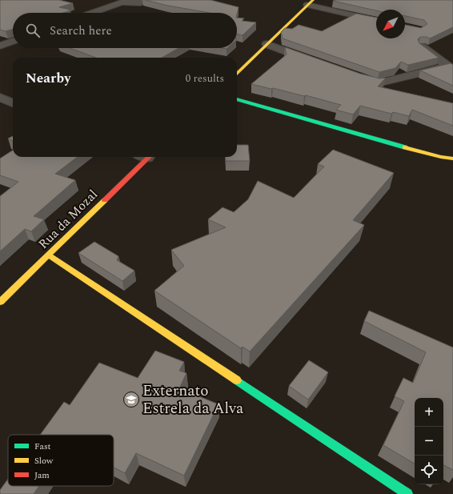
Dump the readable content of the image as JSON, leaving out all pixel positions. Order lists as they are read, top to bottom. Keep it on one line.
{"streets":{"street":["Rua da Mozal"]},"places":{"school or university":["Externato Estrela da Alva"]},"legend":["Fast","Slow","Jam"],"north":"bottom left","page":{"search":"Search here","heading":["Nearby","0 results"],"map_buttons":["+","−"]}}
